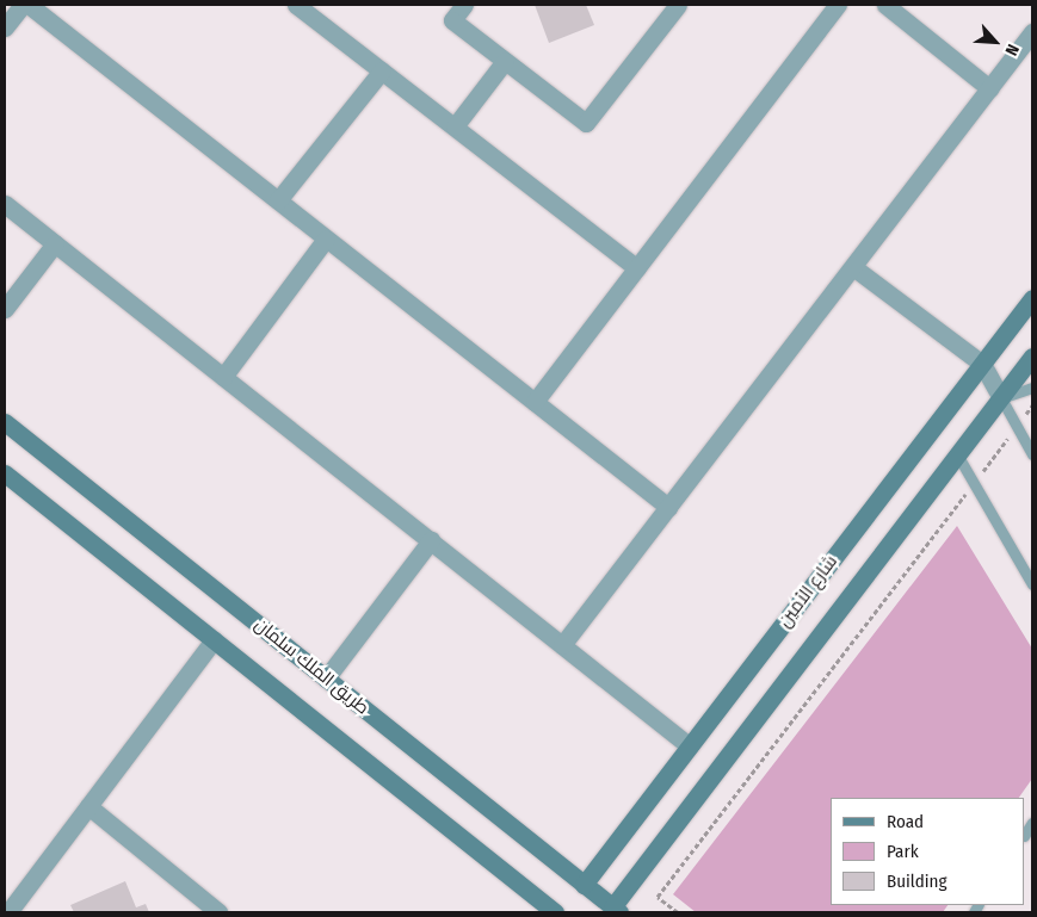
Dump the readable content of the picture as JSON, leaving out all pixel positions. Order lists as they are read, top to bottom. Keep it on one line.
{"streets":{"main road":["شارع الأمين","طريق الملك سلمان"]},"crossings":[["شارع الأمين","طريق الملك سلمان"]],"legend":["Road","Park","Building"],"north":"bottom right"}
